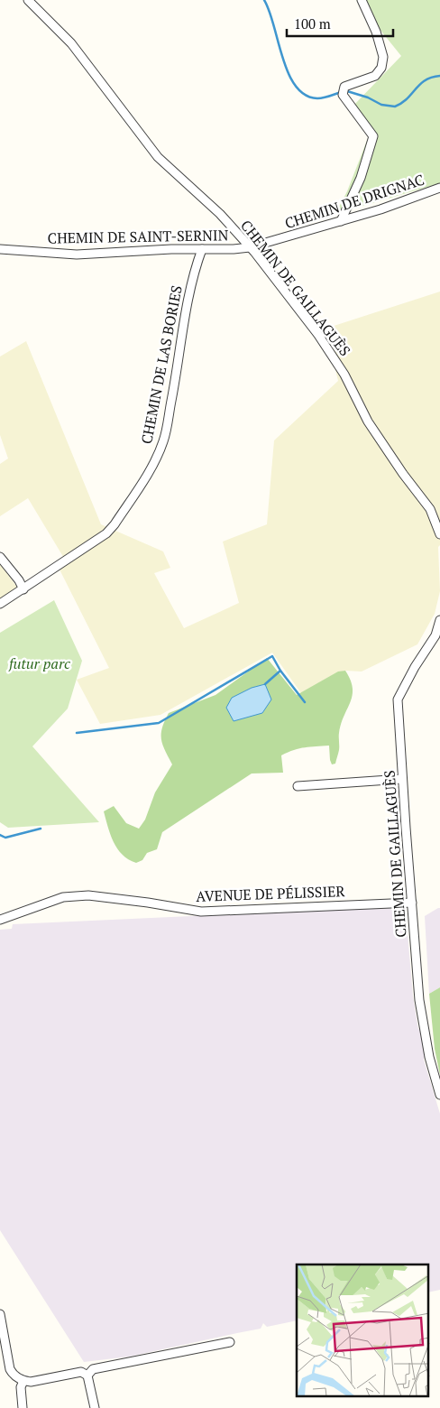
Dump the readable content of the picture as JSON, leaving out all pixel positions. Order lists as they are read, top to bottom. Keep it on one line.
{"streets":{"street":["CHEMIN DE DRIGNAC","CHEMIN DE SAINT-SERNIN","CHEMIN DE GAILLAGUÈS","CHEMIN DE LAS BORIES","AVENUE DE PÉLISSIER"]},"crossings":[["CHEMIN DE DRIGNAC","CHEMIN DE SAINT-SERNIN"],["CHEMIN DE DRIGNAC","CHEMIN DE GAILLAGUÈS"],["CHEMIN DE SAINT-SERNIN","CHEMIN DE GAILLAGUÈS"],["CHEMIN DE SAINT-SERNIN","CHEMIN DE LAS BORIES"],["CHEMIN DE GAILLAGUÈS","AVENUE DE PÉLISSIER"]],"parks":["futur parc"],"scale_bar":"100 m"}
